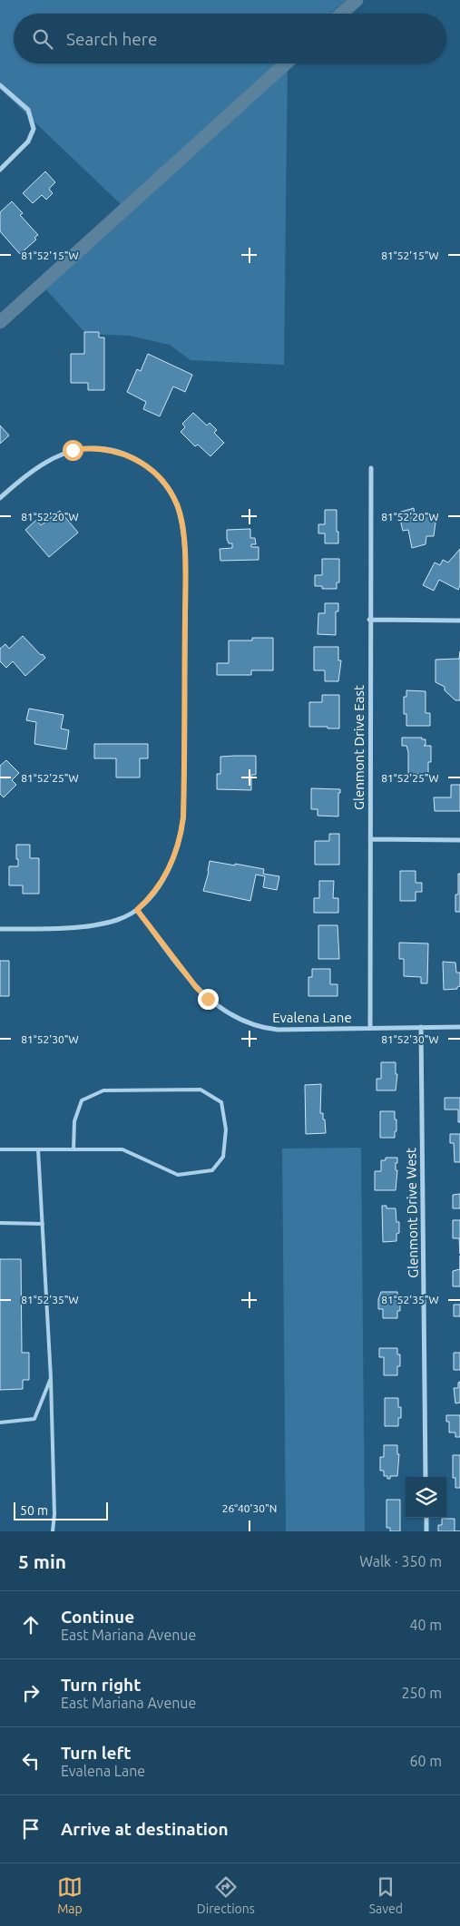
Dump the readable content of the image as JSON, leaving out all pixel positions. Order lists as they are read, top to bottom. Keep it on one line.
{"streets":{"street":["Glenmont Drive East","Evalena Lane","Glenmont Drive West"]},"crossings":[["Glenmont Drive East","Evalena Lane"],["Evalena Lane","Glenmont Drive West"]],"scale_bar":"50 m","page":{"search":"Search here","scale":"50 m","heading":["5 min","Walk · 350 m"],"list":[["Continue","East Mariana Avenue","40 m"],["Turn right","East Mariana Avenue","250 m"],["Turn left","Evalena Lane","60 m"],"Arrive at destination"],"nav":["Map","Directions","Saved"]},"coordinates":["81°52'15\"W","81°52'20\"W","81°52'25\"W","81°52'30\"W","81°52'35\"W","26°40'30\"N"]}
